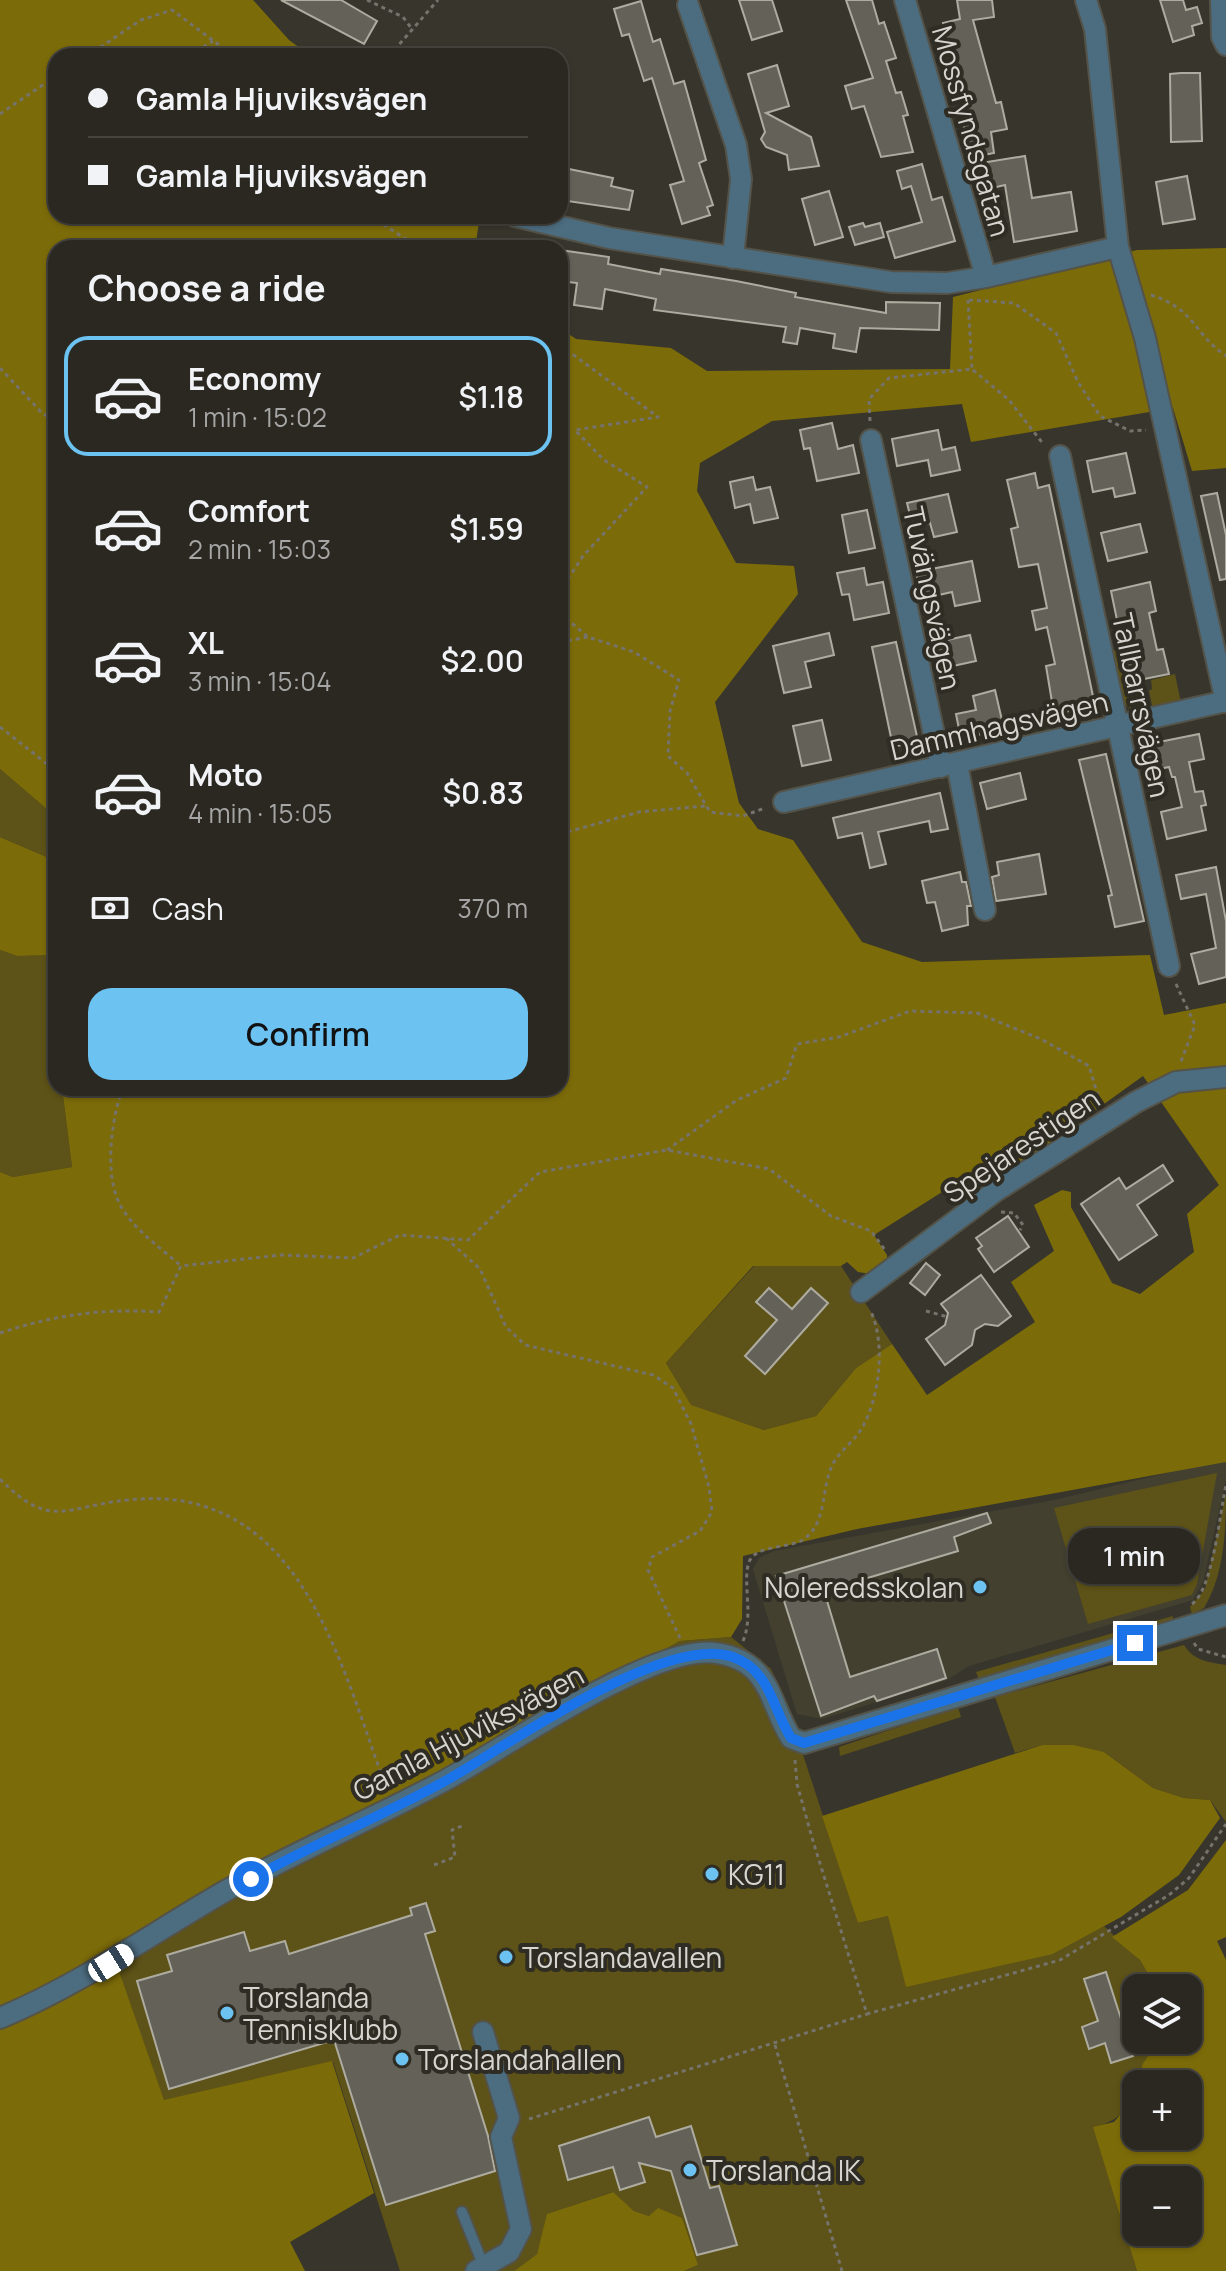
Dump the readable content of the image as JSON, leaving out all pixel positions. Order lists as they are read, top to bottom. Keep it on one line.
{"streets":{"street":["Mossfyndsgatan","Tuvängsvägen","Tallbarrsvägen","Dammhagsvägen","Spejarestigen","Gamla Hjuviksvägen"]},"crossings":[["Tuvängsvägen","Dammhagsvägen"],["Tallbarrsvägen","Dammhagsvägen"]],"places":["Noleredsskolan","KG11","Torslandavallen","Torslanda Tennisklubb","Torslandahallen","Torslanda IK"],"page":{"banner":["Gamla Hjuviksvägen","Gamla Hjuviksvägen"],"heading":"Choose a ride","list":[{"name":"Economy","note":"1 min · 15:02","value":"$1.18"},{"name":"Comfort","note":"2 min · 15:03","value":"$1.59"},{"name":"XL","note":"3 min · 15:04","value":"$2.00"},{"name":"Moto","note":"4 min · 15:05","value":"$0.83"}],"pay":["Cash","370 m"],"buttons":"Confirm","bubble":"1 min","map_buttons":["+","−"]}}
